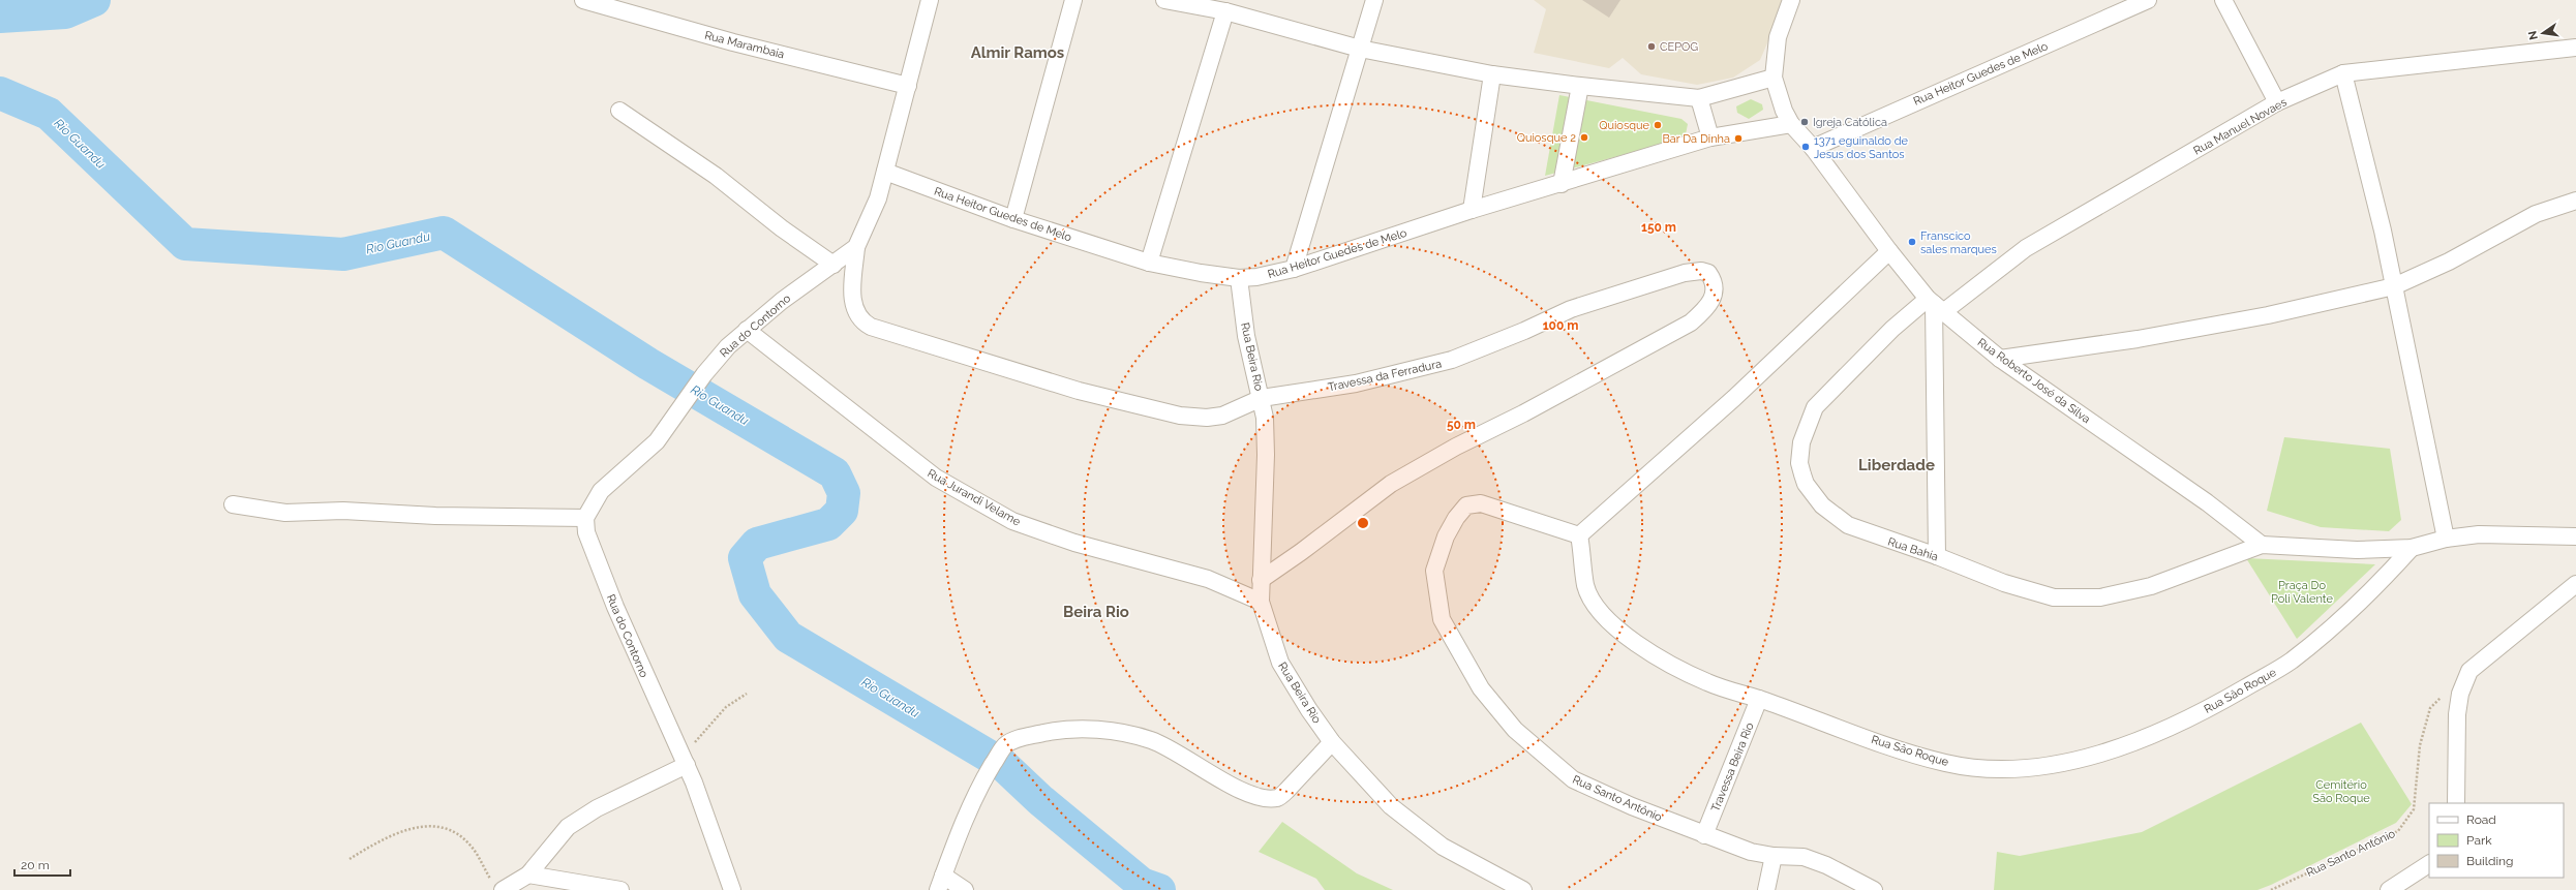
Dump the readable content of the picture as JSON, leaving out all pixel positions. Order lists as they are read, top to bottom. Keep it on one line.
{"streets":{"street":["Rua Marambaia","Rua Heitor Guedes de Melo","Rua Manuel Novaes","Rua do Contorno","Rua Beira Rio","Travessa da Ferradura","Rua Roberto José da Silva","Rua Jurandi Velame","Rua Bahia","Rua Sâo Roque","Travessa Beira Rio","Rua Santo Antônio"]},"crossings":[["Rua Heitor Guedes de Melo","Rua Beira Rio"],["Rua Heitor Guedes de Melo","Rua Roberto José da Silva"],["Rua Manuel Novaes","Rua Roberto José da Silva"],["Rua Manuel Novaes","Rua Bahia"],["Rua do Contorno","Travessa da Ferradura"],["Rua do Contorno","Rua Jurandi Velame"],["Rua Beira Rio","Travessa da Ferradura"],["Rua Beira Rio","Rua Jurandi Velame"],["Rua Roberto José da Silva","Rua Bahia"],["Rua Sâo Roque","Travessa Beira Rio"],["Rua Sâo Roque","Rua Santo Antônio"],["Travessa Beira Rio","Rua Santo Antônio"]],"districts":["Almir Ramos","Liberdade","Beira Rio"],"water":["Rio Guandu"],"parks":["Praça Do Poli Valente","Cemitério São Roque"],"places":["CEPOG","Igreja Católica","Quiosque","Quiosque 2","Bar Da Dinha","1371 eguinaldo de Jesus dos Santos","Franscico sales marques"],"legend":["Road","Park","Building"],"scale_bar":"20 m","north":"left","rings":["150 m","100 m","50 m"]}
